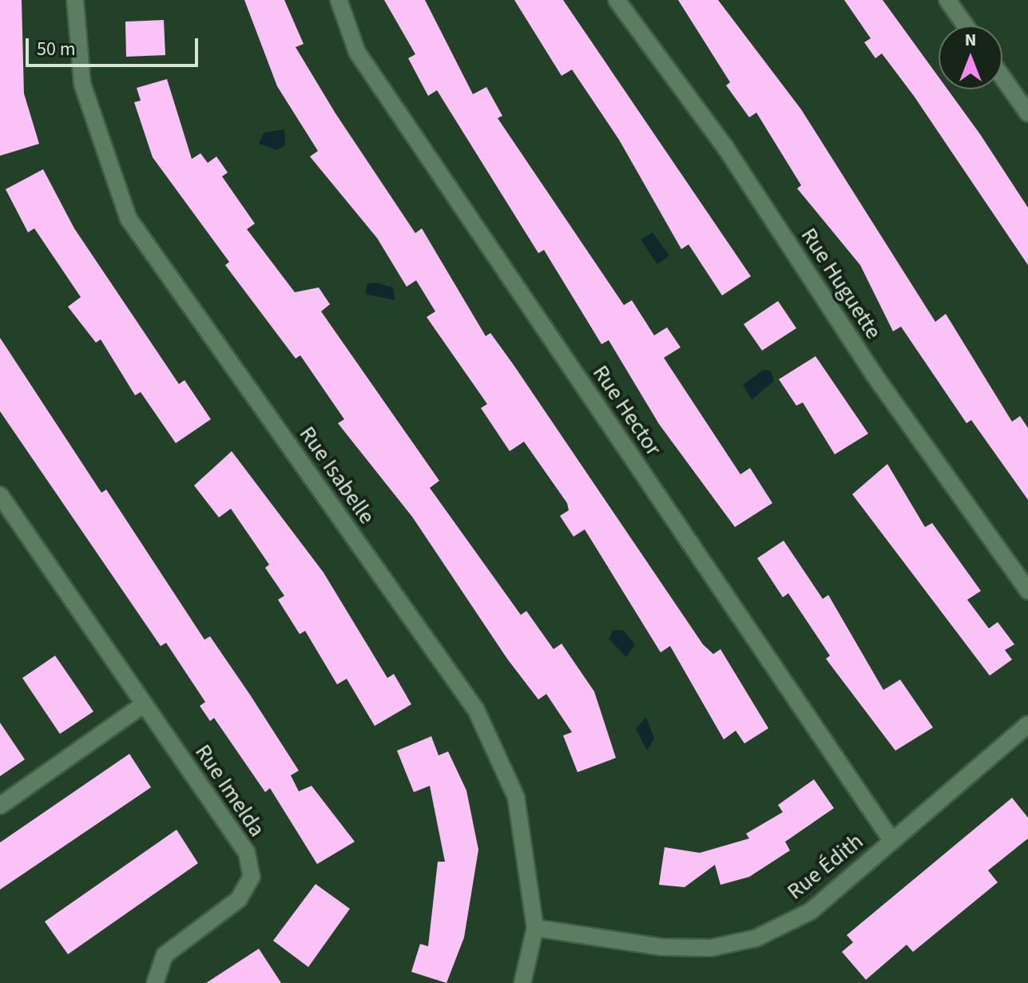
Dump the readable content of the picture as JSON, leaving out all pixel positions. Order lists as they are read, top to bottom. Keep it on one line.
{"streets":{"street":["Rue Huguette","Rue Hector","Rue Isabelle","Rue Imelda","Rue Édith"]},"crossings":[["Rue Hector","Rue Édith"],["Rue Isabelle","Rue Édith"]],"scale_bar":"50 m","north":"top"}
